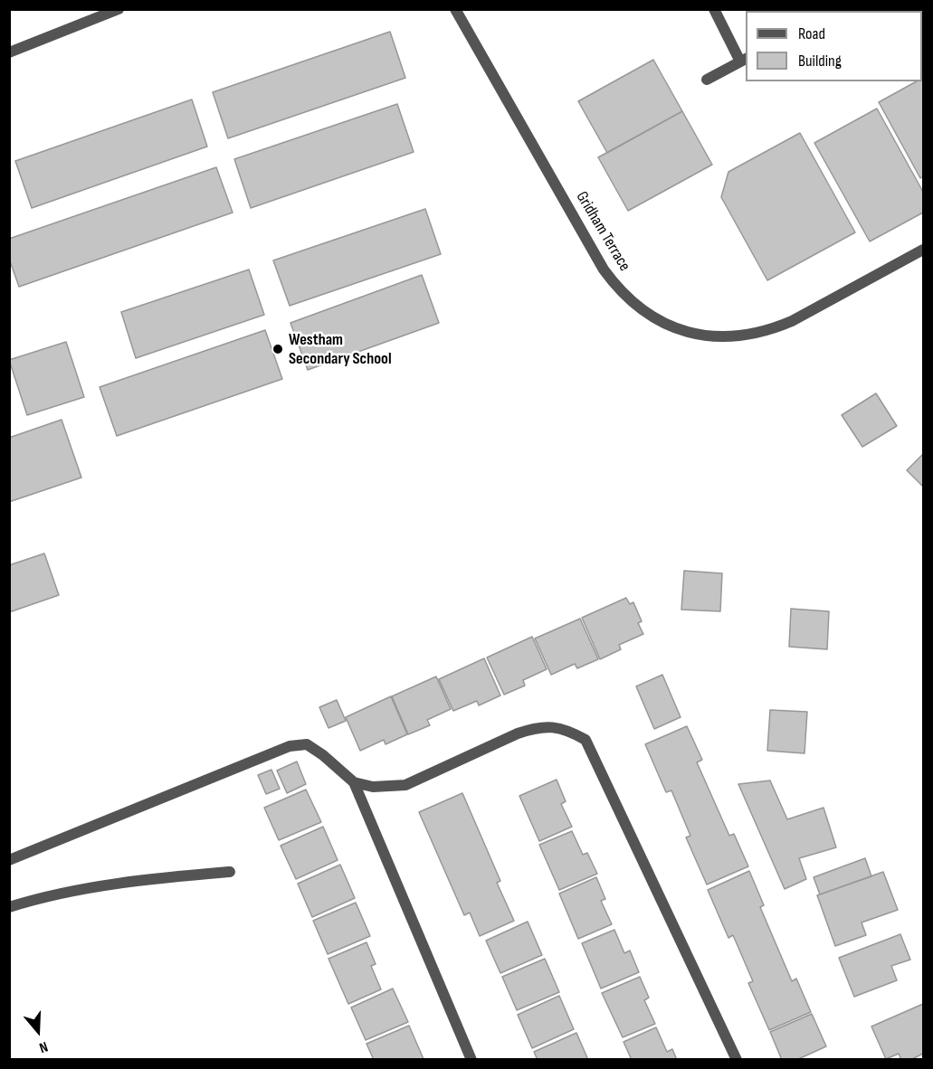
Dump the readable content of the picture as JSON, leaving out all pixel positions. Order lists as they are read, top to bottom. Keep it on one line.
{"streets":{"street":["Gridham Terrace"]},"places":["Westham Secondary School"],"legend":["Road","Building"],"north":"bottom"}
